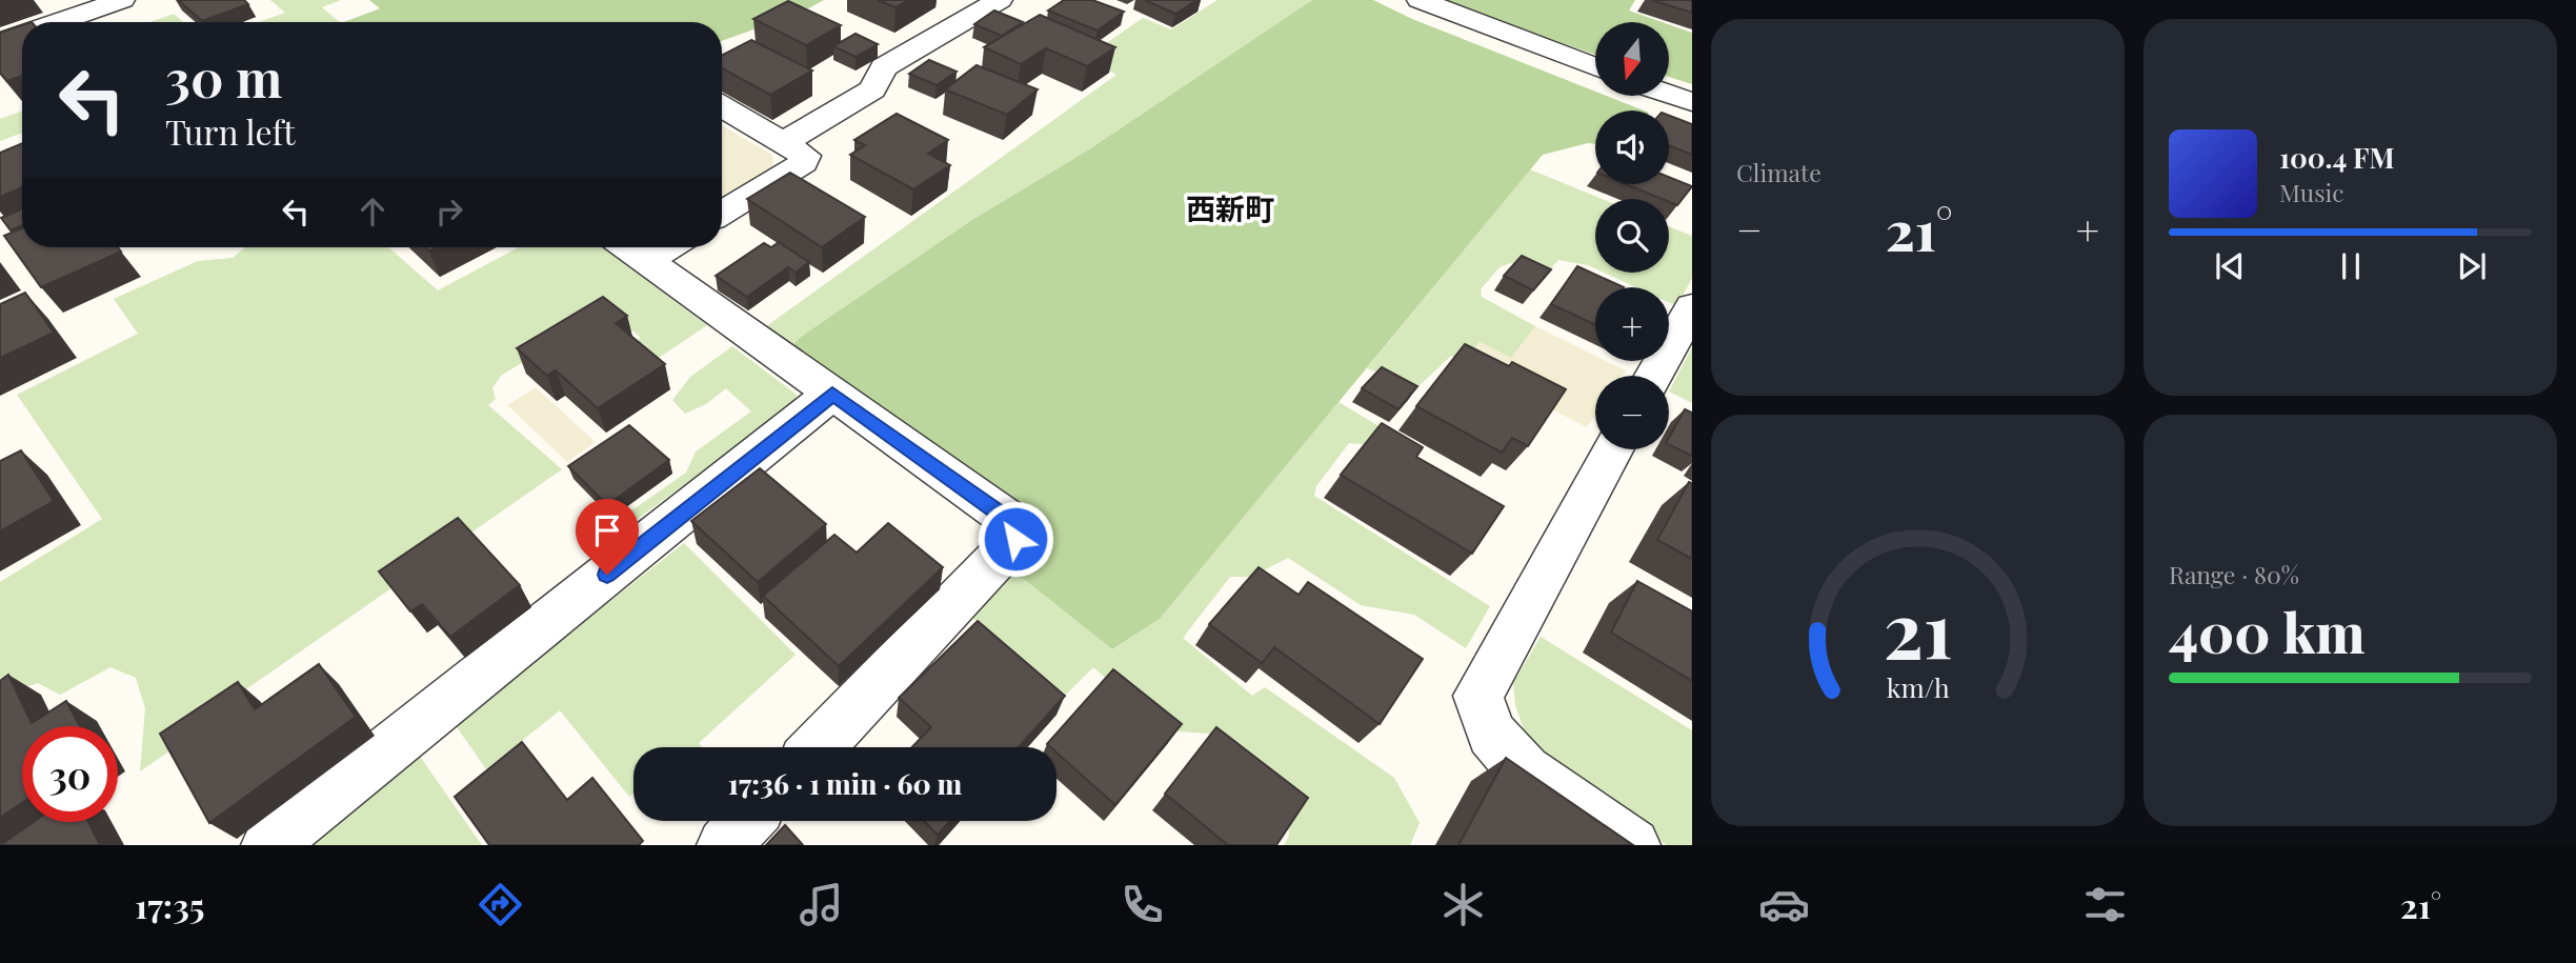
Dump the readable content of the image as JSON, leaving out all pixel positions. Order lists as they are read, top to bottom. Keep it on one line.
{"districts":["西新町"],"north":"bottom","page":{"tile":["Climate",["Range · 80%","400 km"]],"map_buttons":["+","−"],"turn":["30 m","Turn left"],"song":["100.4 FM","Music"],"heat":["−","21°","+"],"limit":"30","trip":"17:36 · 1 min · 60 m","tabs":["17:35","21°"],"gauge":["21","km/h"]}}
